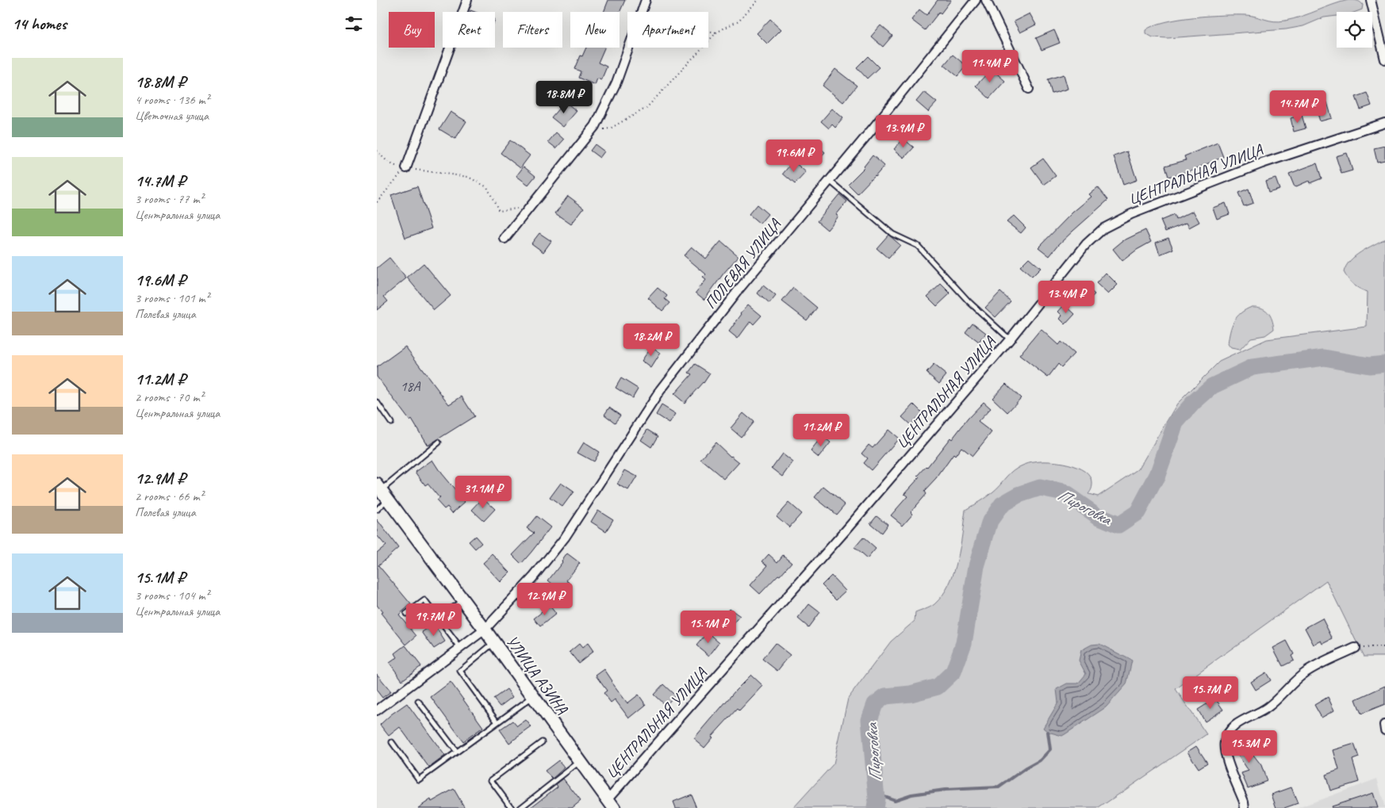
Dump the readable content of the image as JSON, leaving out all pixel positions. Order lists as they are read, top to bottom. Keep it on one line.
{"streets":{"main road":["УЛИЦА АЗИНА"],"street":["ЦЕНТРАЛЬНАЯ УЛИЦА","ПОЛЕВАЯ УЛИЦА"]},"crossings":[["ЦЕНТРАЛЬНАЯ УЛИЦА","УЛИЦА АЗИНА"],["ПОЛЕВАЯ УЛИЦА","УЛИЦА АЗИНА"]],"water":["Пироговка"],"house_numbers":["18А"],"page":{"heading":"14 homes","chip":["Buy","Rent","Filters","New","Apartment"],"list":[{"name":"18.8M ₽","note":"4 rooms · 136 m² · Цветочная улица"},{"name":"14.7M ₽","note":"3 rooms · 77 m² · Центральная улица"},{"name":"19.6M ₽","note":"3 rooms · 101 m² · Полевая улица"},{"name":"11.2M ₽","note":"2 rooms · 70 m² · Центральная улица"},{"name":"12.9M ₽","note":"2 rooms · 66 m² · Полевая улица"},{"name":"15.1M ₽","note":"3 rooms · 104 m² · Центральная улица"}],"price":["11.4M ₽","18.8M ₽","14.7M ₽","13.9M ₽","19.6M ₽","13.4M ₽","18.2M ₽","11.2M ₽","31.1M ₽","12.9M ₽","19.7M ₽","15.1M ₽","15.7M ₽","15.3M ₽"]}}
